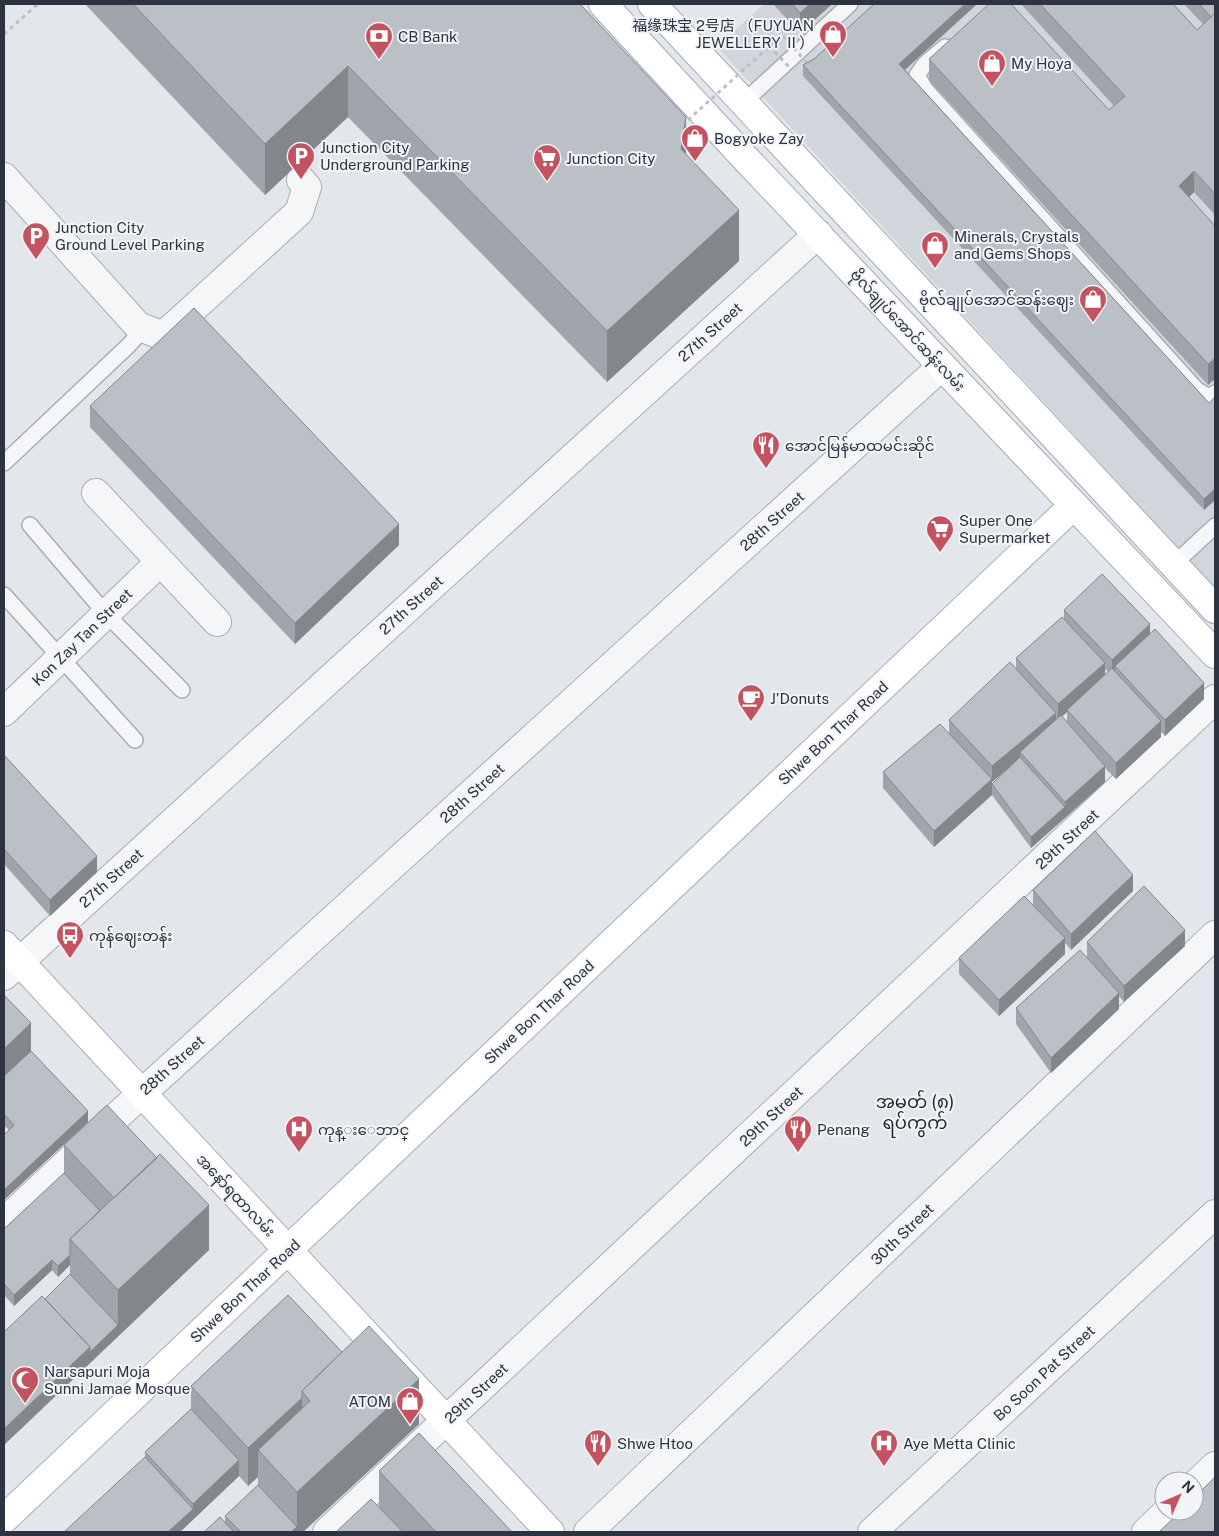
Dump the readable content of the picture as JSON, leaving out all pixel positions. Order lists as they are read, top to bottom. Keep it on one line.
{"streets":{"main road":["ဗိုလ်ချုပ်အောင်ဆန်းလမ်း","Shwe Bon Thar Road","အနော်ရထာလမ်း"],"street":["27th Street","28th Street","Kon Zay Tan Street","29th Street","30th Street","Bo Soon Pat Street"]},"crossings":[["ဗိုလ်ချုပ်အောင်ဆန်းလမ်း","27th Street"],["ဗိုလ်ချုပ်အောင်ဆန်းလမ်း","28th Street"],["ဗိုလ်ချုပ်အောင်ဆန်းလမ်း","Shwe Bon Thar Road"],["27th Street","အနော်ရထာလမ်း"],["28th Street","အနော်ရထာလမ်း"],["Shwe Bon Thar Road","အနော်ရထာလမ်း"],["29th Street","အနော်ရထာလမ်း"]],"districts":["အမှတ် (၈) ရပ်ကွက်"],"places":{"shop":["福缘珠宝 2号店 （FUYUAN JEWELLERY Ⅱ）","My Hoya","Bogyoke Zay","Minerals, Crystals and Gems Shops","ဗိုလ်ချုပ်အောင်ဆန်းဈေး","ATOM"],"bank":["CB Bank"],"parking":["Junction City Underground Parking","Junction City Ground Level Parking"],"supermarket":["Junction City","Super One Supermarket"],"restaurant":["အောင်မြန်မာထမင်းဆိုင်","Penang","Shwe Htoo"],"cafe":["J'Donuts"],"bus stop":["ကုန်ဈေးတန်း"],"hospital":["ကုန္းေဘာင္","Aye Metta Clinic"],"mosque":["Narsapuri Moja Sunni Jamae Mosque"]},"north":"top right"}
